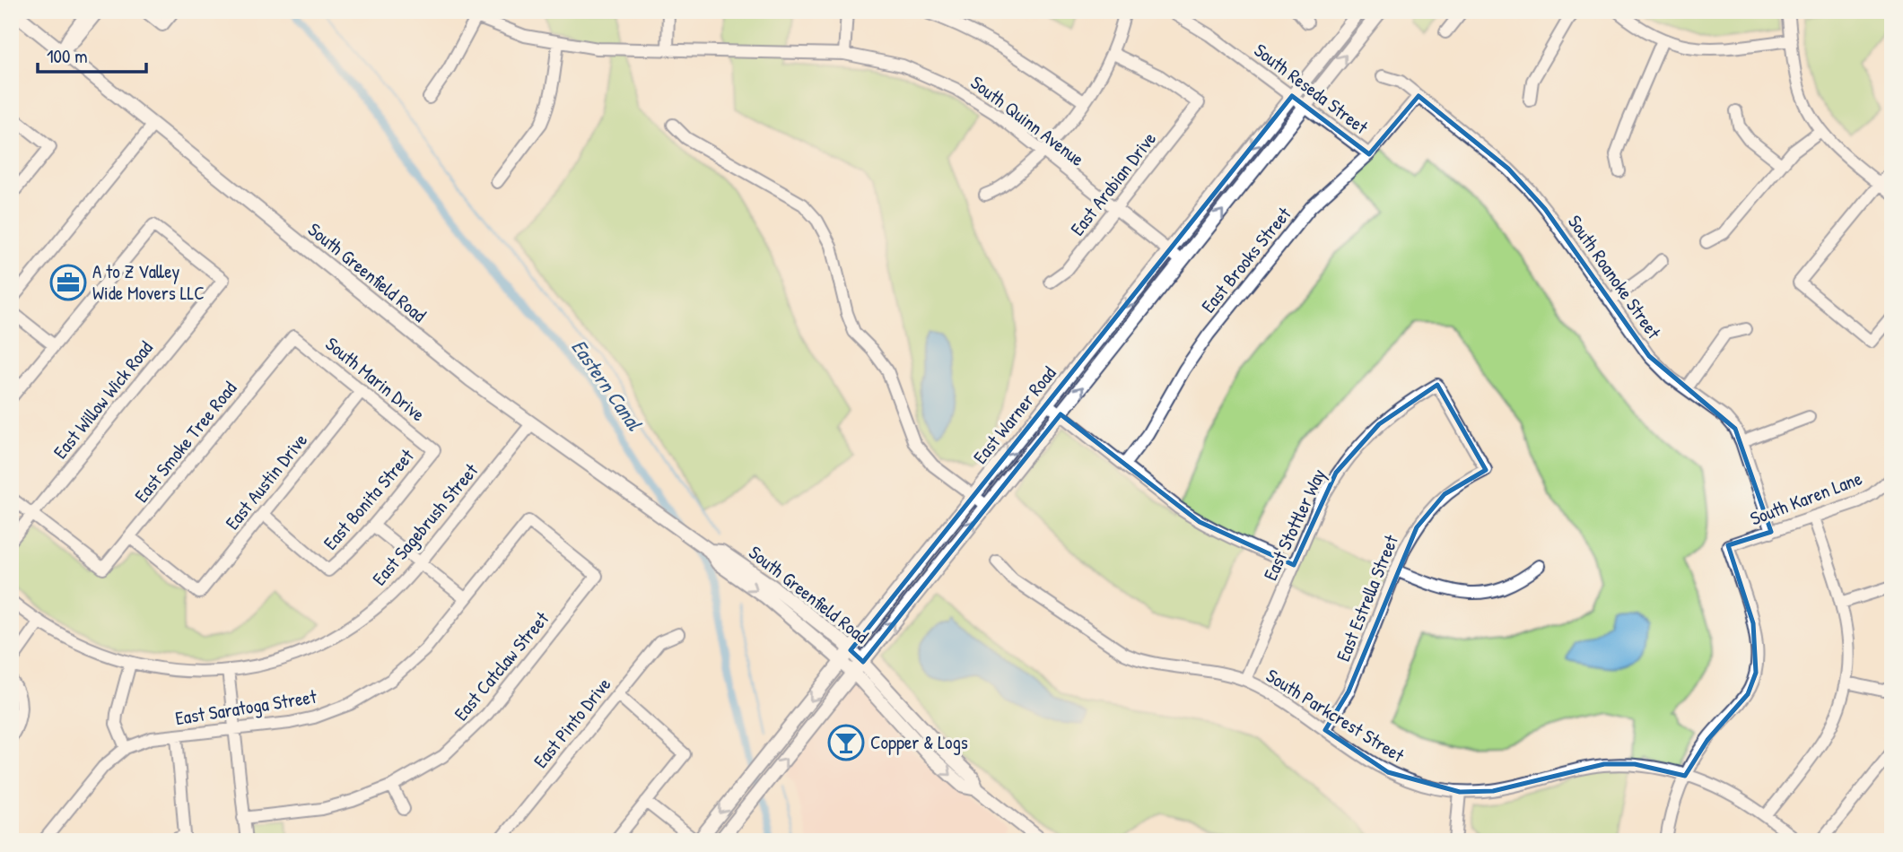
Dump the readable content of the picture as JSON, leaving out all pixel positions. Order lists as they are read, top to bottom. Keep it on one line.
{"streets":{"main road":["South Greenfield Road","East Warner Road"],"street":["South Reseda Street","South Quinn Avenue","East Arabian Drive","East Brooks Street","South Roanoke Street","South Marin Drive","East Willow Wick Road","East Smoke Tree Road","East Austin Drive","South Karen Lane","East Bonita Street","East Sagebrush Street","East Stottler Way","East Estrella Street","East Catclaw Street","East Saratoga Street","South Parkcrest Street","East Pinto Drive"]},"crossings":[["South Reseda Street","East Brooks Street"],["South Reseda Street","East Warner Road"],["South Quinn Avenue","East Arabian Drive"],["South Quinn Avenue","East Warner Road"],["East Brooks Street","South Roanoke Street"],["South Greenfield Road","East Warner Road"],["South Greenfield Road","East Sagebrush Street"],["South Roanoke Street","South Karen Lane"],["South Marin Drive","East Smoke Tree Road"],["South Marin Drive","East Austin Drive"],["South Marin Drive","East Bonita Street"],["East Willow Wick Road","East Smoke Tree Road"],["East Smoke Tree Road","East Austin Drive"],["East Austin Drive","East Bonita Street"],["South Karen Lane","South Parkcrest Street"],["East Stottler Way","East Estrella Street"],["East Stottler Way","South Parkcrest Street"],["East Estrella Street","South Parkcrest Street"],["East Catclaw Street","East Saratoga Street"]],"water":["Eastern Canal"],"places":{"office":["A to Z Valley Wide Movers LLC"],"bar":["Copper & Logs"]},"scale_bar":"100 m"}
